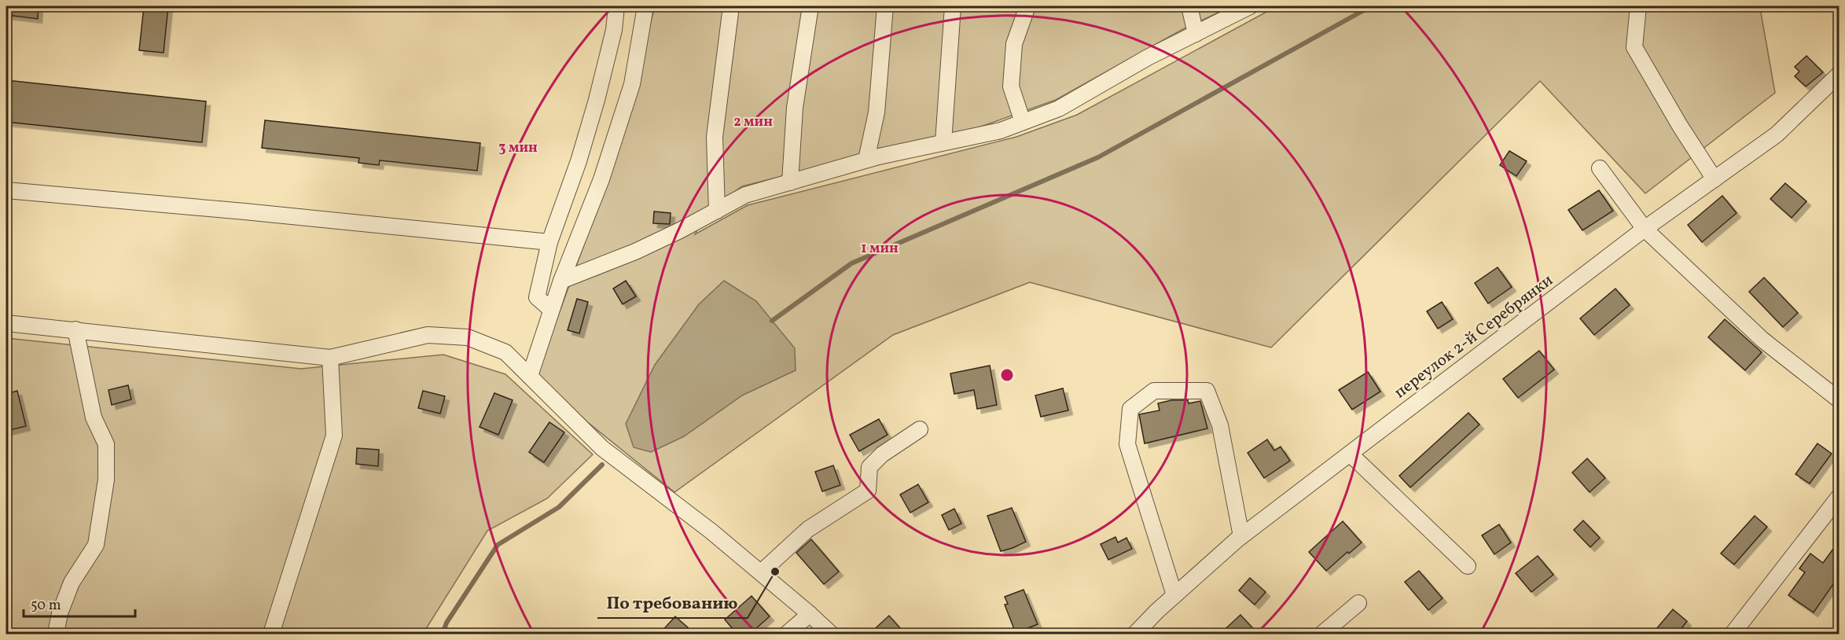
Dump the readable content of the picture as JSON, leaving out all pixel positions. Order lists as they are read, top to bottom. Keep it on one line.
{"streets":{"street":["переулок 2-й Серебрянки"]},"places":["По требованию"],"scale_bar":"50 m","rings":["2 мин","3 мин","1 мин"]}
